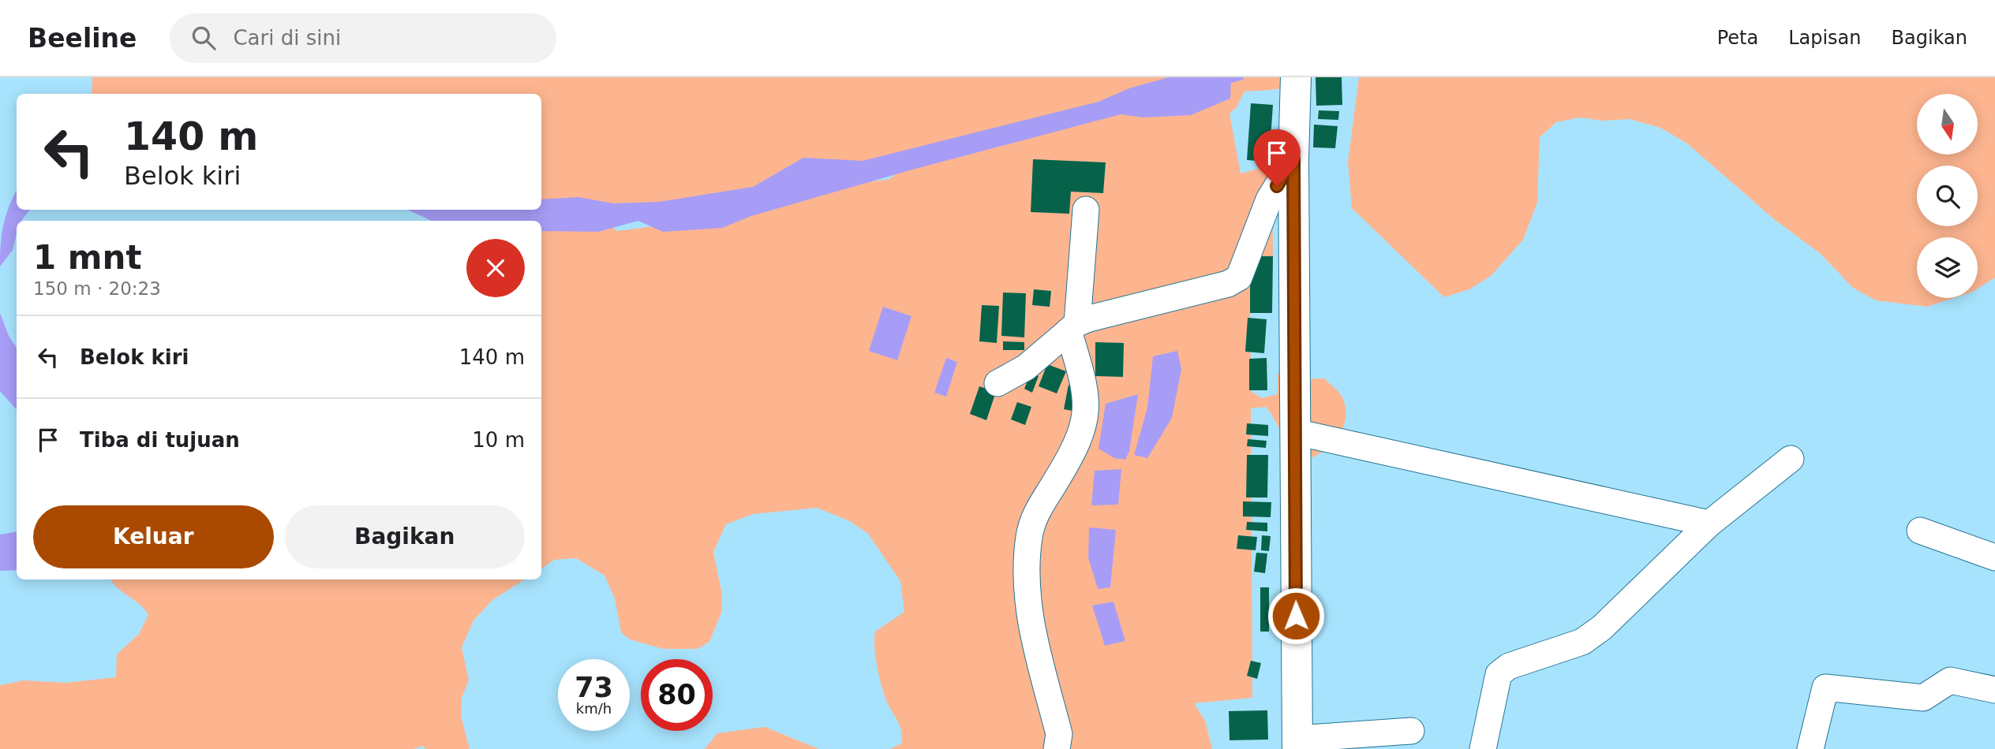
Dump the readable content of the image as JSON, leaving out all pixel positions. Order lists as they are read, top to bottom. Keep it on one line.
{"north":"bottom","page":{"header":"Beeline","search":"Cari di sini","nav":["Peta","Lapisan","Bagikan"],"turn":["140 m","Belok kiri"],"heading":["1 mnt","150 m · 20:23"],"list":[{"name":"Belok kiri","value":"140 m"},{"name":"Tiba di tujuan","value":"10 m"}],"buttons":["Keluar","Bagikan"],"speed":"73 km/h","limit":"80"}}
